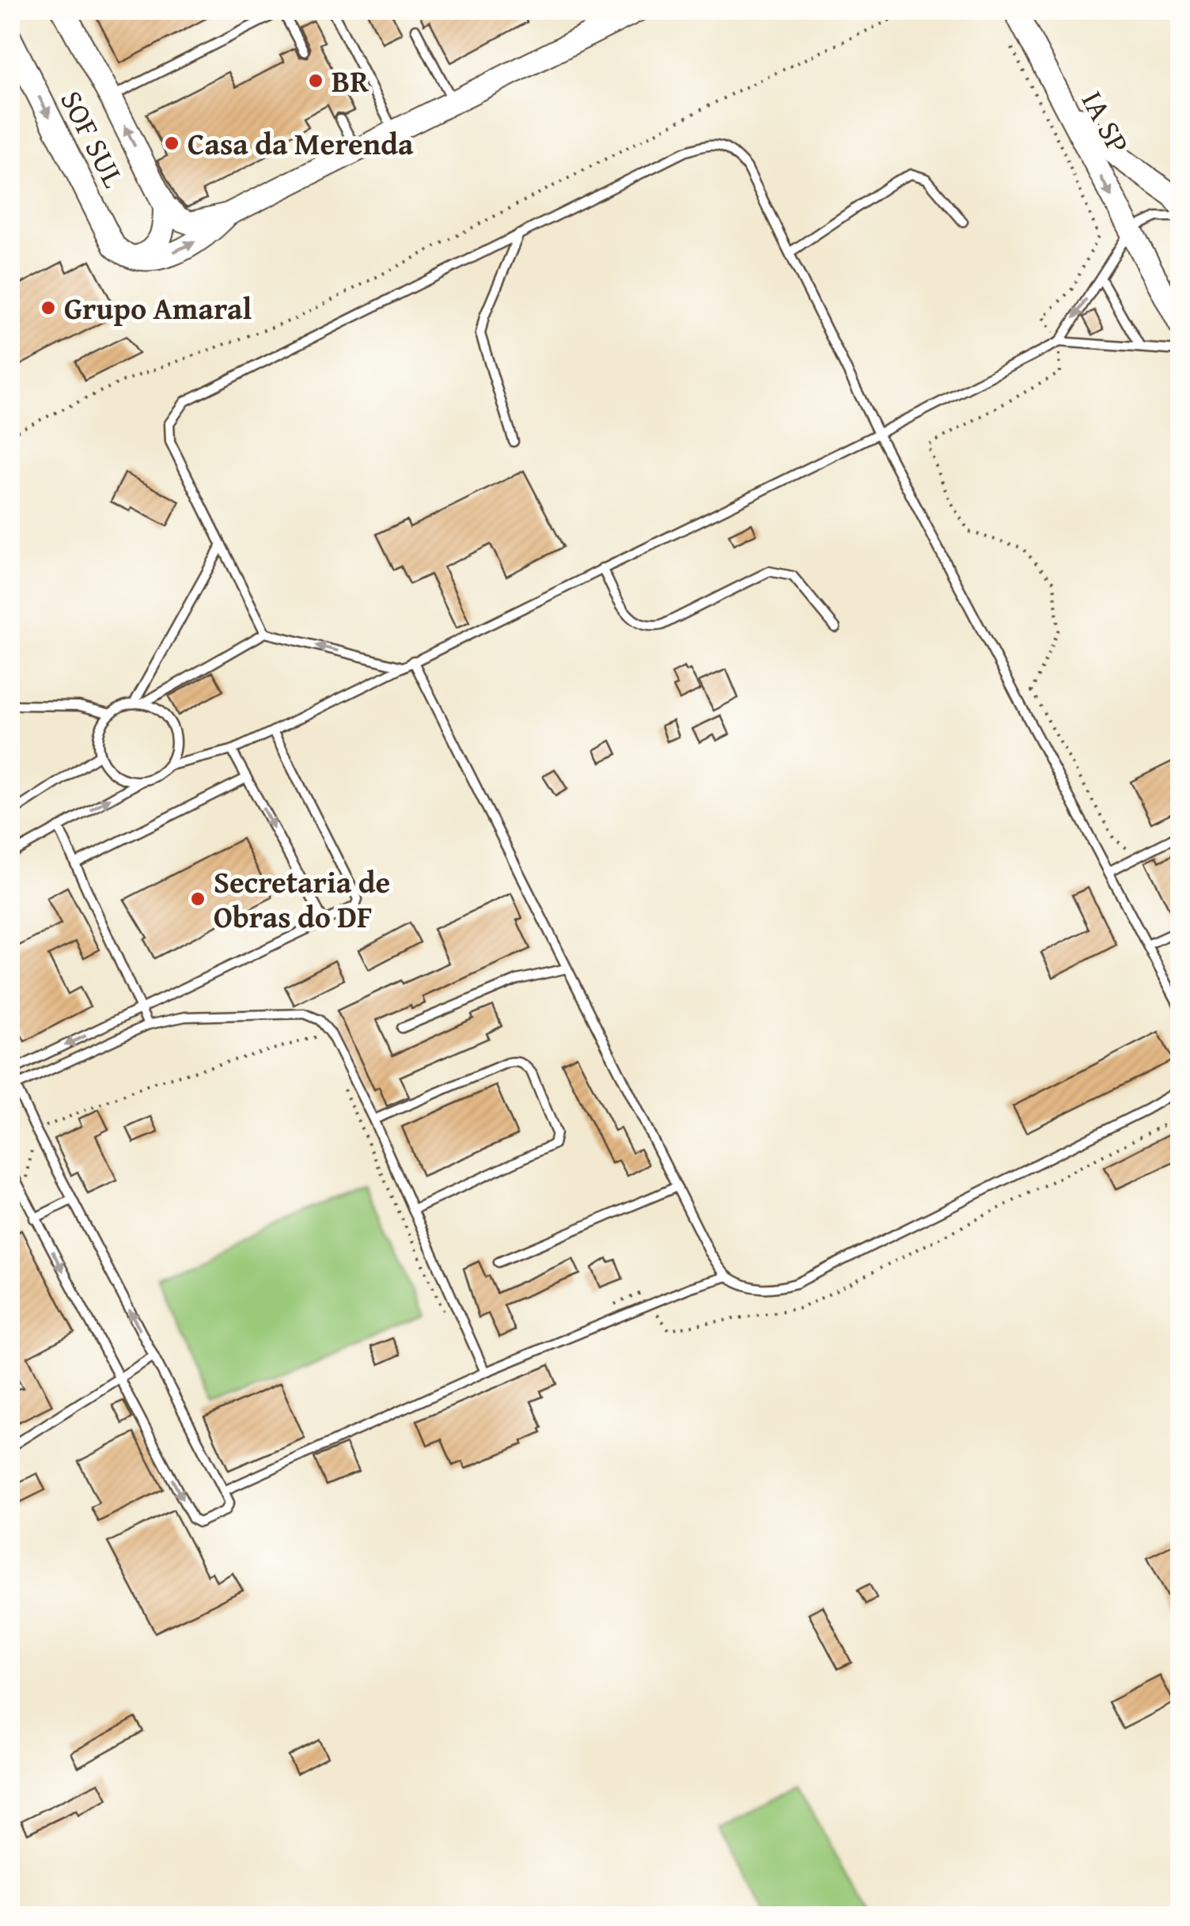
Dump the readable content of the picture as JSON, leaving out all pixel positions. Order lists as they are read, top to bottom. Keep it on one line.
{"streets":{"street":["IA SP","SOF SUL"]},"places":["BR","Casa da Merenda","Grupo Amaral","Secretaria de Obras do DF"]}
